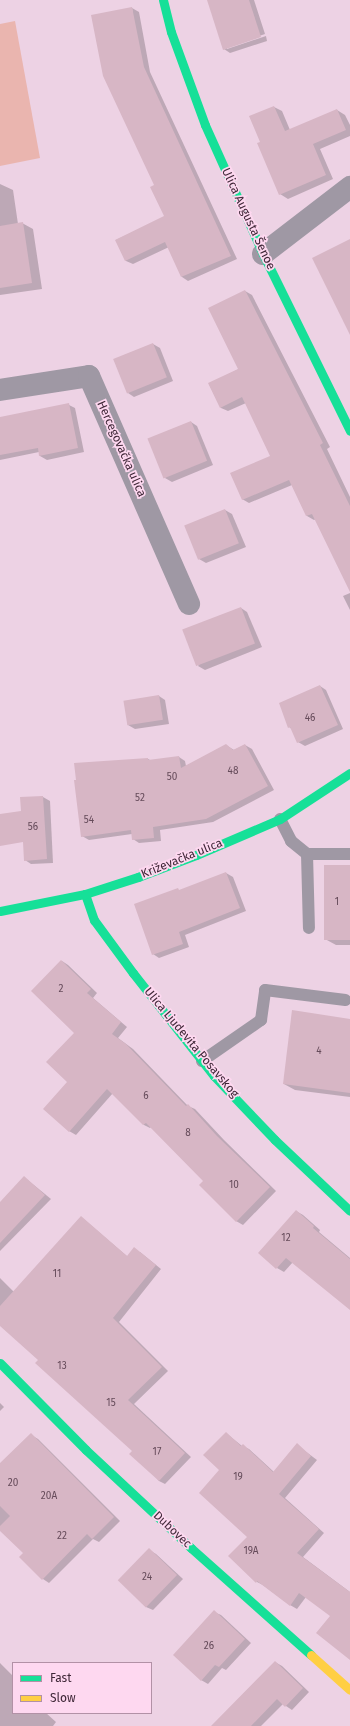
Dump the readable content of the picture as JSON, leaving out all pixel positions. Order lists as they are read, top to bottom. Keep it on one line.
{"streets":{"street":["Ulica Augusta Šenoe","Hercegovačka ulica","Križevačka ulica","Ulica Ljudevita Posavskog","Dubovec"]},"crossings":[["Križevačka ulica","Ulica Ljudevita Posavskog"]],"house_numbers":["46","48","50","52","54","56","1","2","4","6","8","10","12","11","13","15","17","19","20","20A","22","19A","24","26"],"legend":["Fast","Slow"]}
